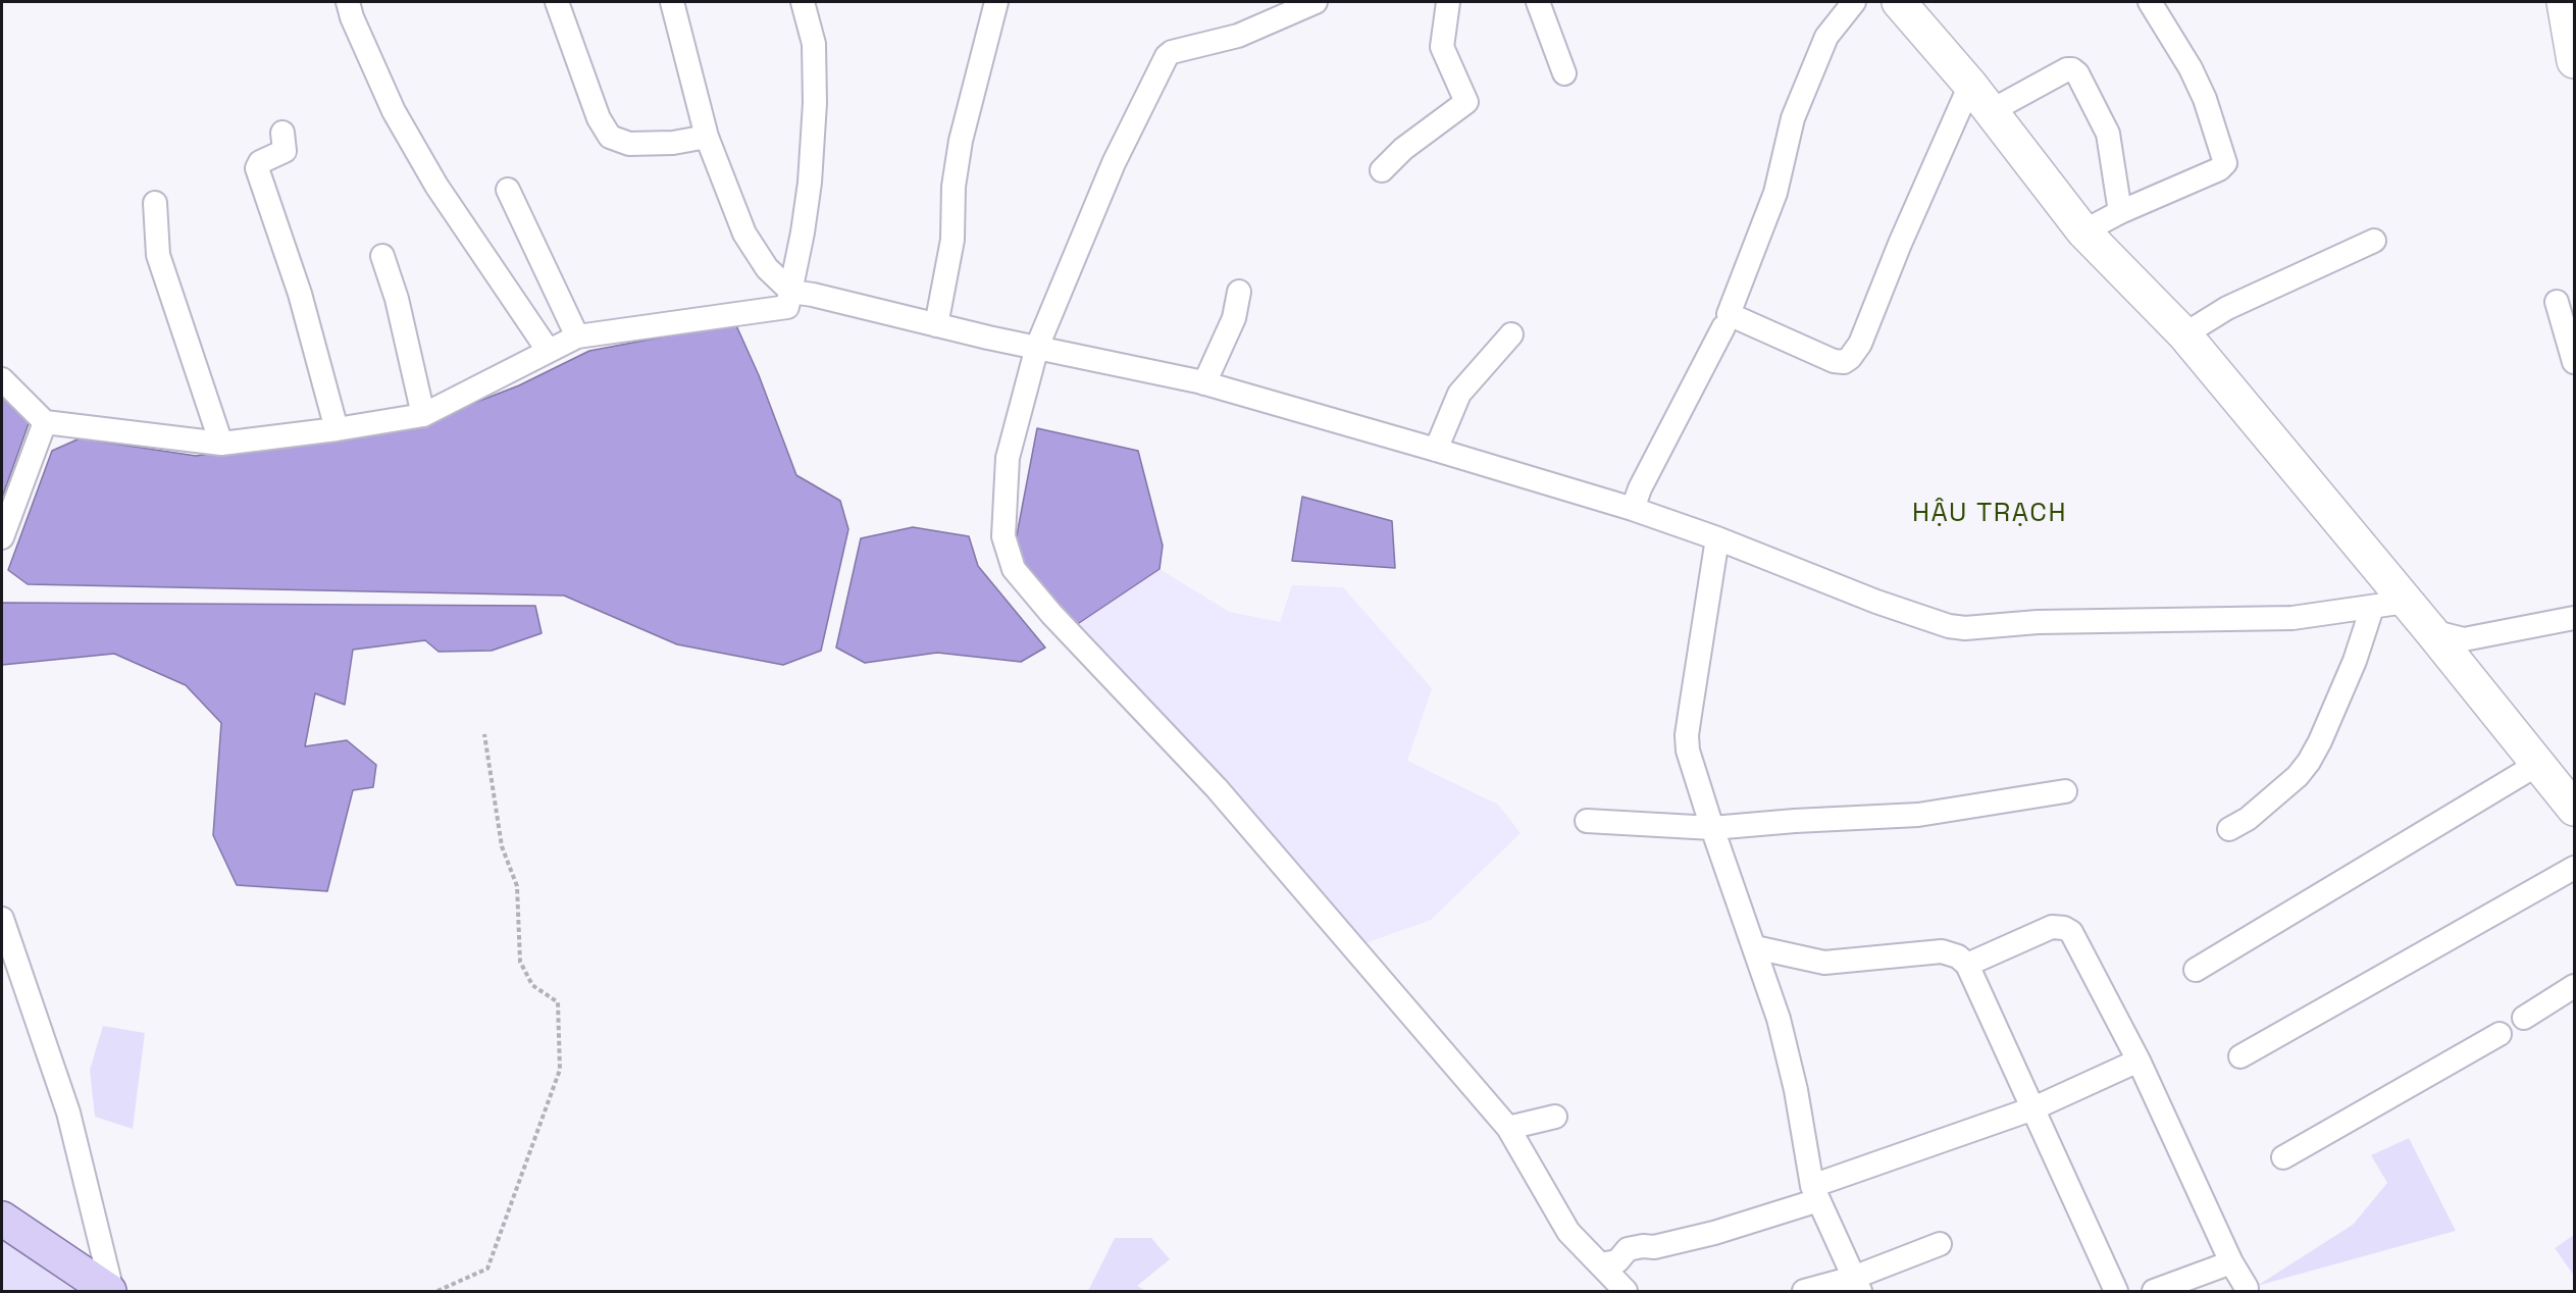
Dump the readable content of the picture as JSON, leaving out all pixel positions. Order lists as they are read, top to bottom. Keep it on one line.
{"districts":["HẬU TRẠCH"]}
